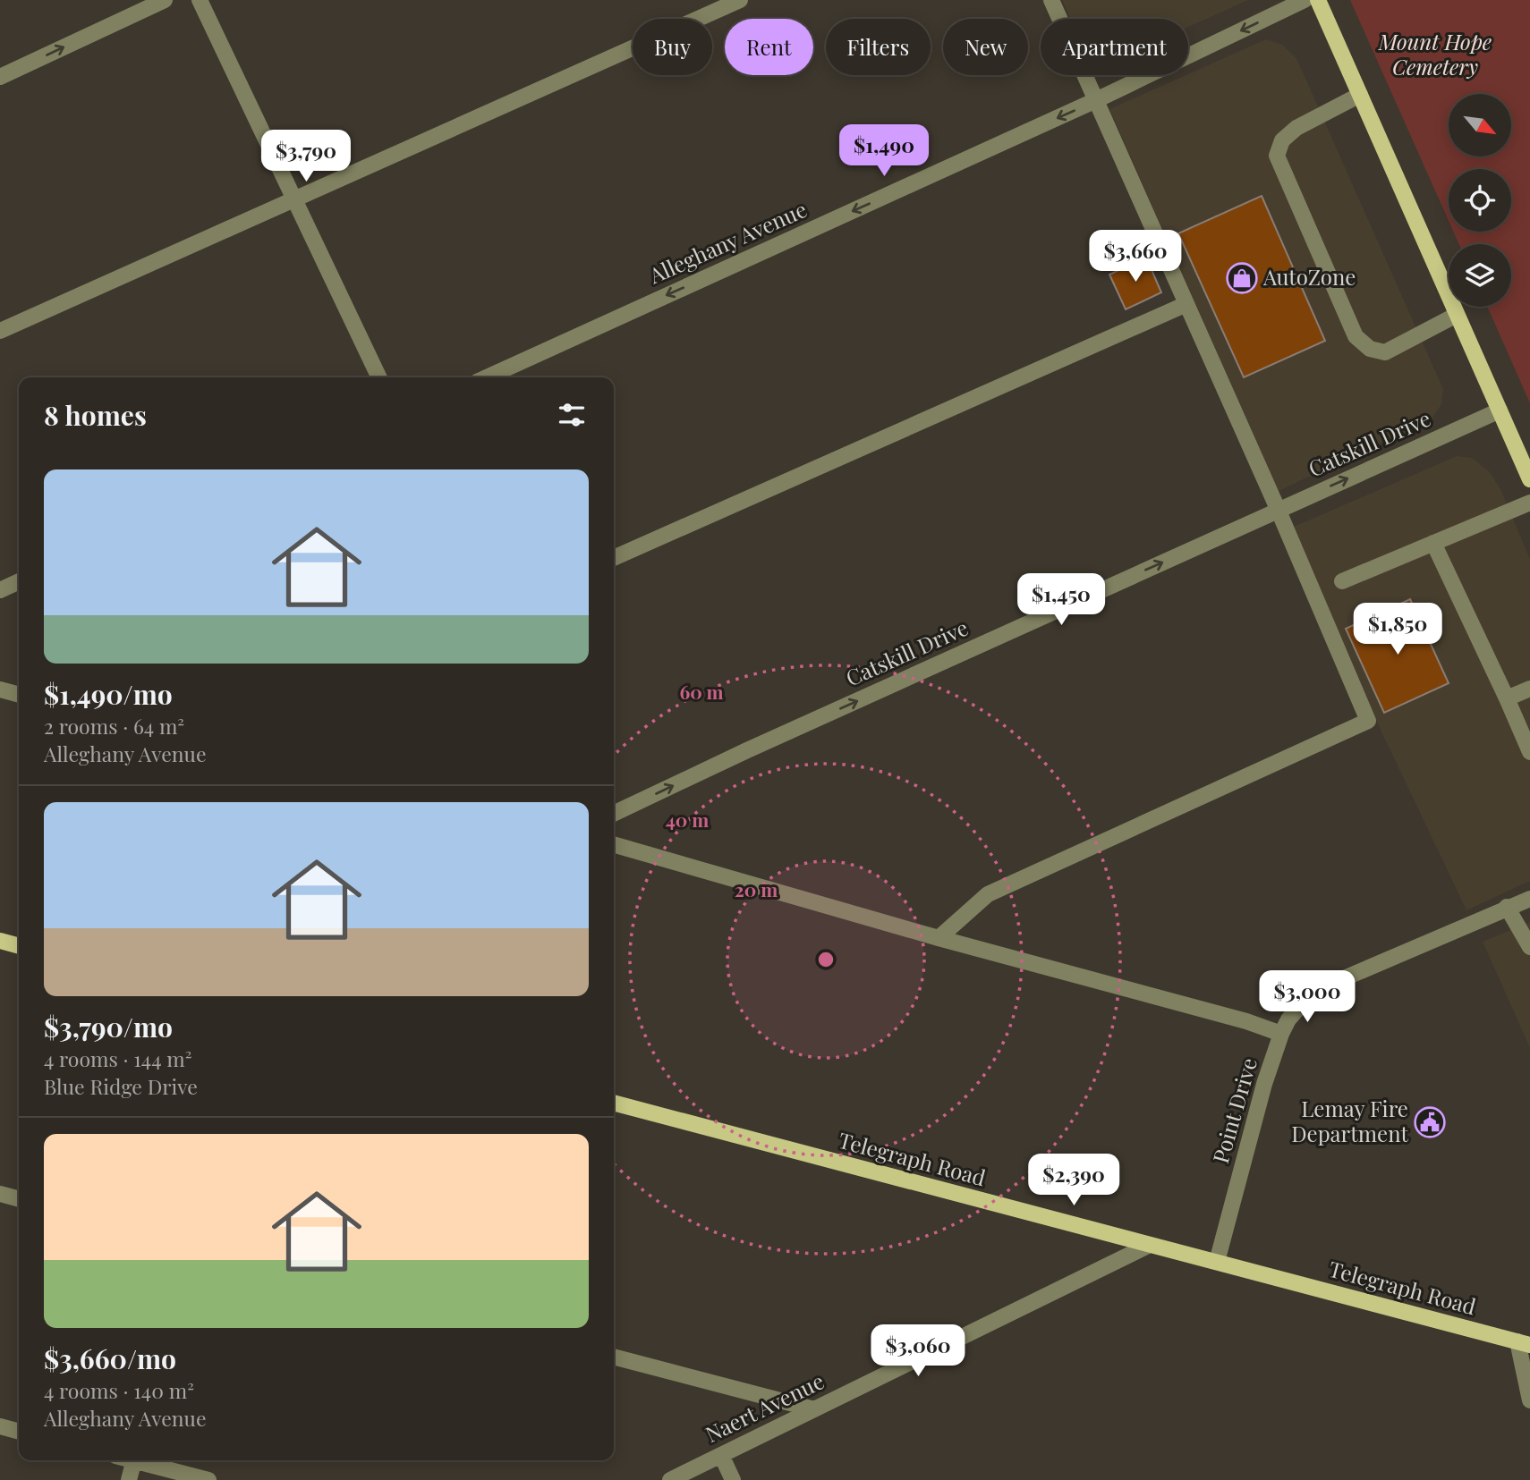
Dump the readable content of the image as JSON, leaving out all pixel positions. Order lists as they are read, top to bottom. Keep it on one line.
{"streets":{"main road":["Telegraph Road"],"street":["Alleghany Avenue","Catskill Drive","Point Drive","Naert Avenue"]},"crossings":[["Point Drive","Telegraph Road"],["Telegraph Road","Naert Avenue"]],"one_way":["Alleghany Avenue","Catskill Drive"],"parks":["Mount Hope Cemetery"],"places":{"shop":["AutoZone"],"public building":["Lemay Fire Department"]},"north":"bottom right","page":{"chip":["Buy","Rent","Filters","New","Apartment"],"price":["$1,490","$3,790","$3,660","$1,450","$1,850","$3,000","$2,390","$3,060"],"heading":"8 homes","list":[{"name":"$1,490/mo","note":"2 rooms · 64 m² · Alleghany Avenue"},{"name":"$3,790/mo","note":"4 rooms · 144 m² · Blue Ridge Drive"},{"name":"$3,660/mo","note":"4 rooms · 140 m² · Alleghany Avenue"}]},"rings":["60 m","40 m","20 m"]}
